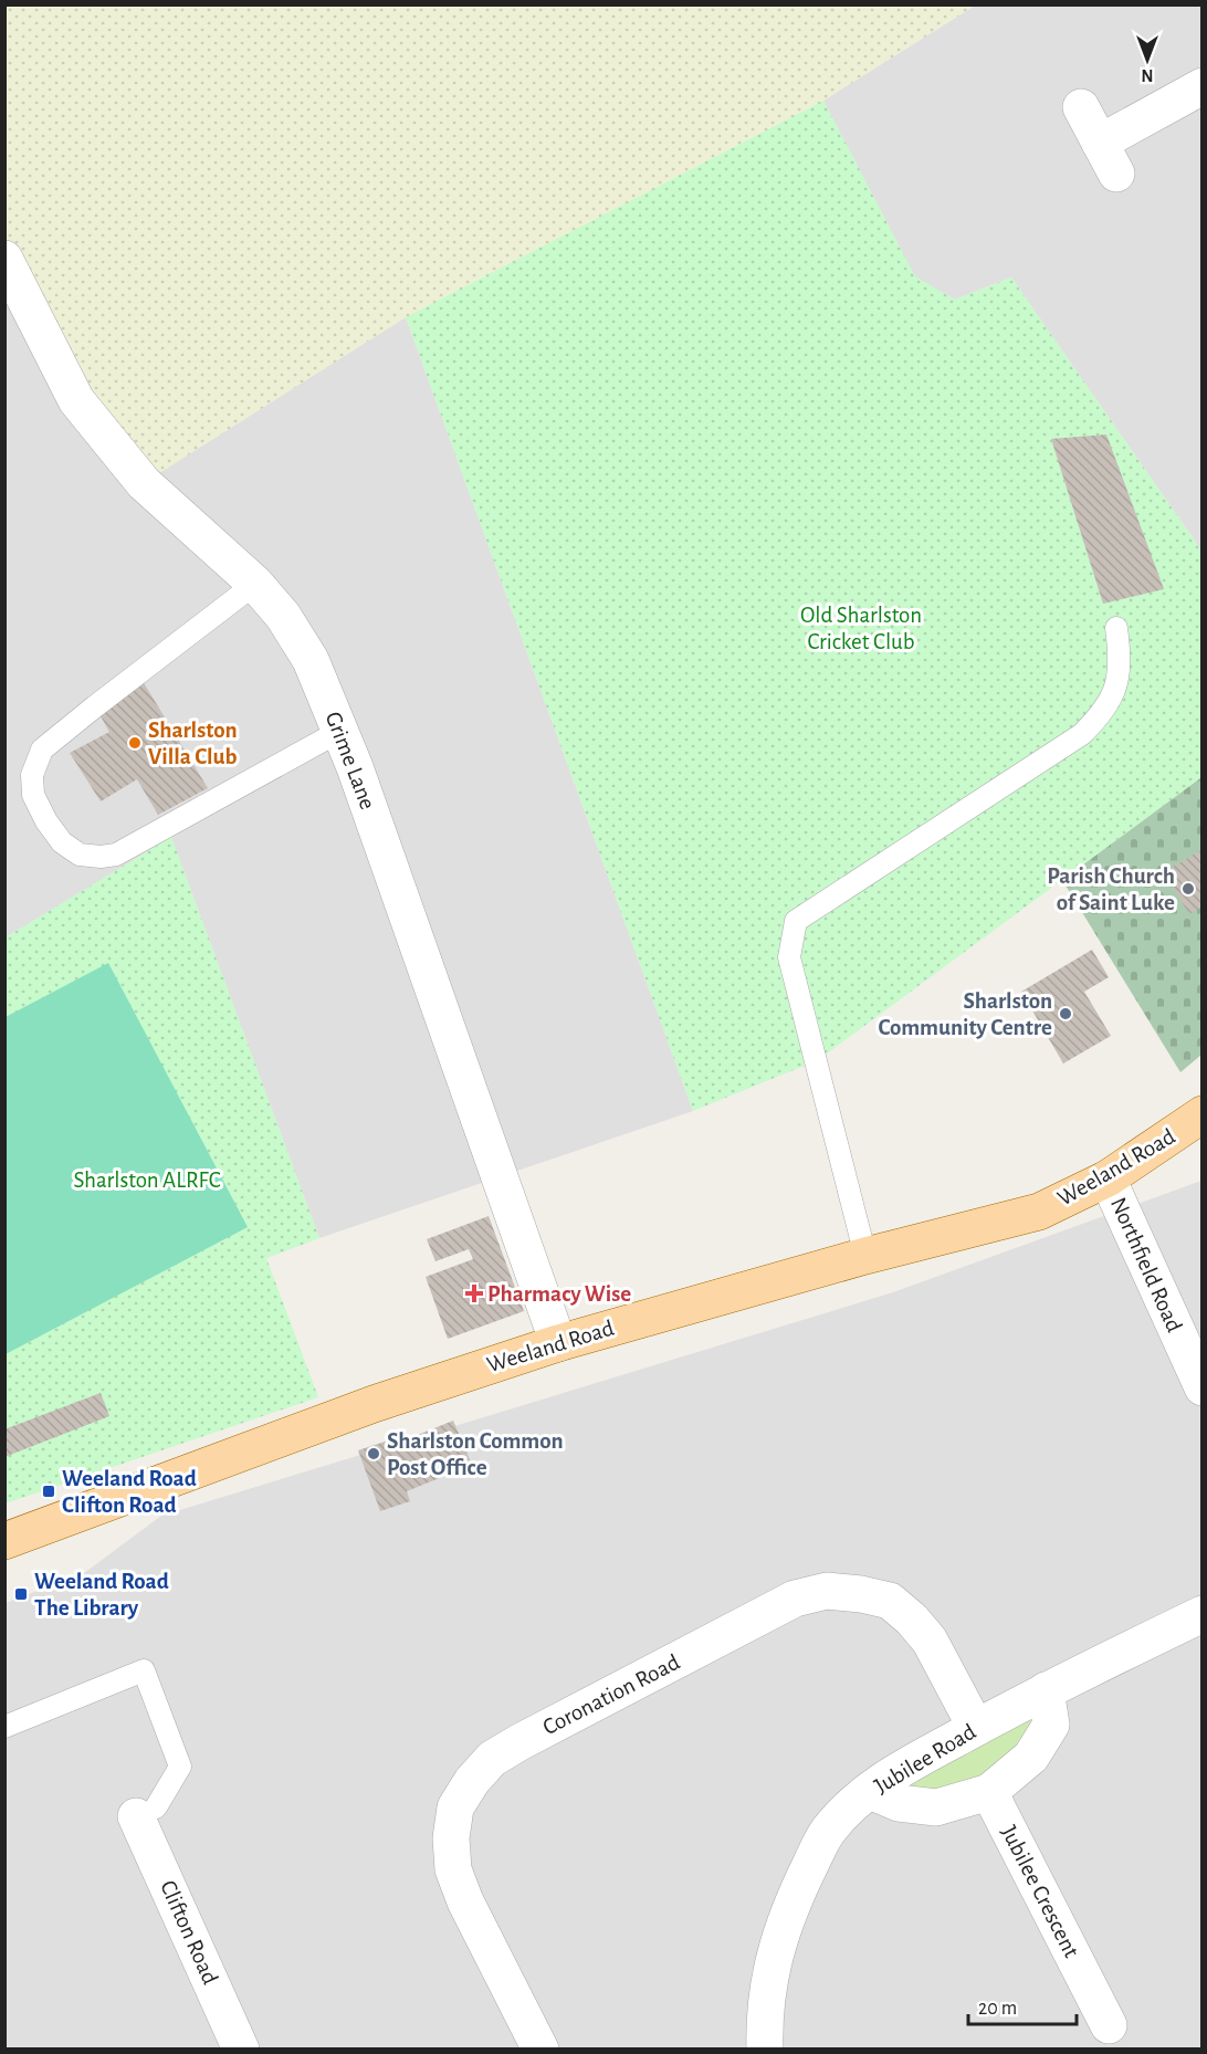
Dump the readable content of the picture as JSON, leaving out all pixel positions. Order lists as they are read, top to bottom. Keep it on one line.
{"streets":{"main road":["Weeland Road"],"street":["Grime Lane","Northfield Road","Coronation Road","Jubilee Road","Jubilee Crescent","Clifton Road"]},"crossings":[["Grime Lane","Weeland Road"],["Weeland Road","Northfield Road"],["Coronation Road","Jubilee Road"]],"parks":["Old Sharlston Cricket Club","Sharlston ALRFC"],"places":{"other":["Sharlston Villa Club","Parish Church of Saint Luke","Sharlston Community Centre","Sharlston Common Post Office"],"health":["Pharmacy Wise"],"transit":["Weeland Road Clifton Road","Weeland Road The Library"]},"scale_bar":"20 m","north":"bottom"}
